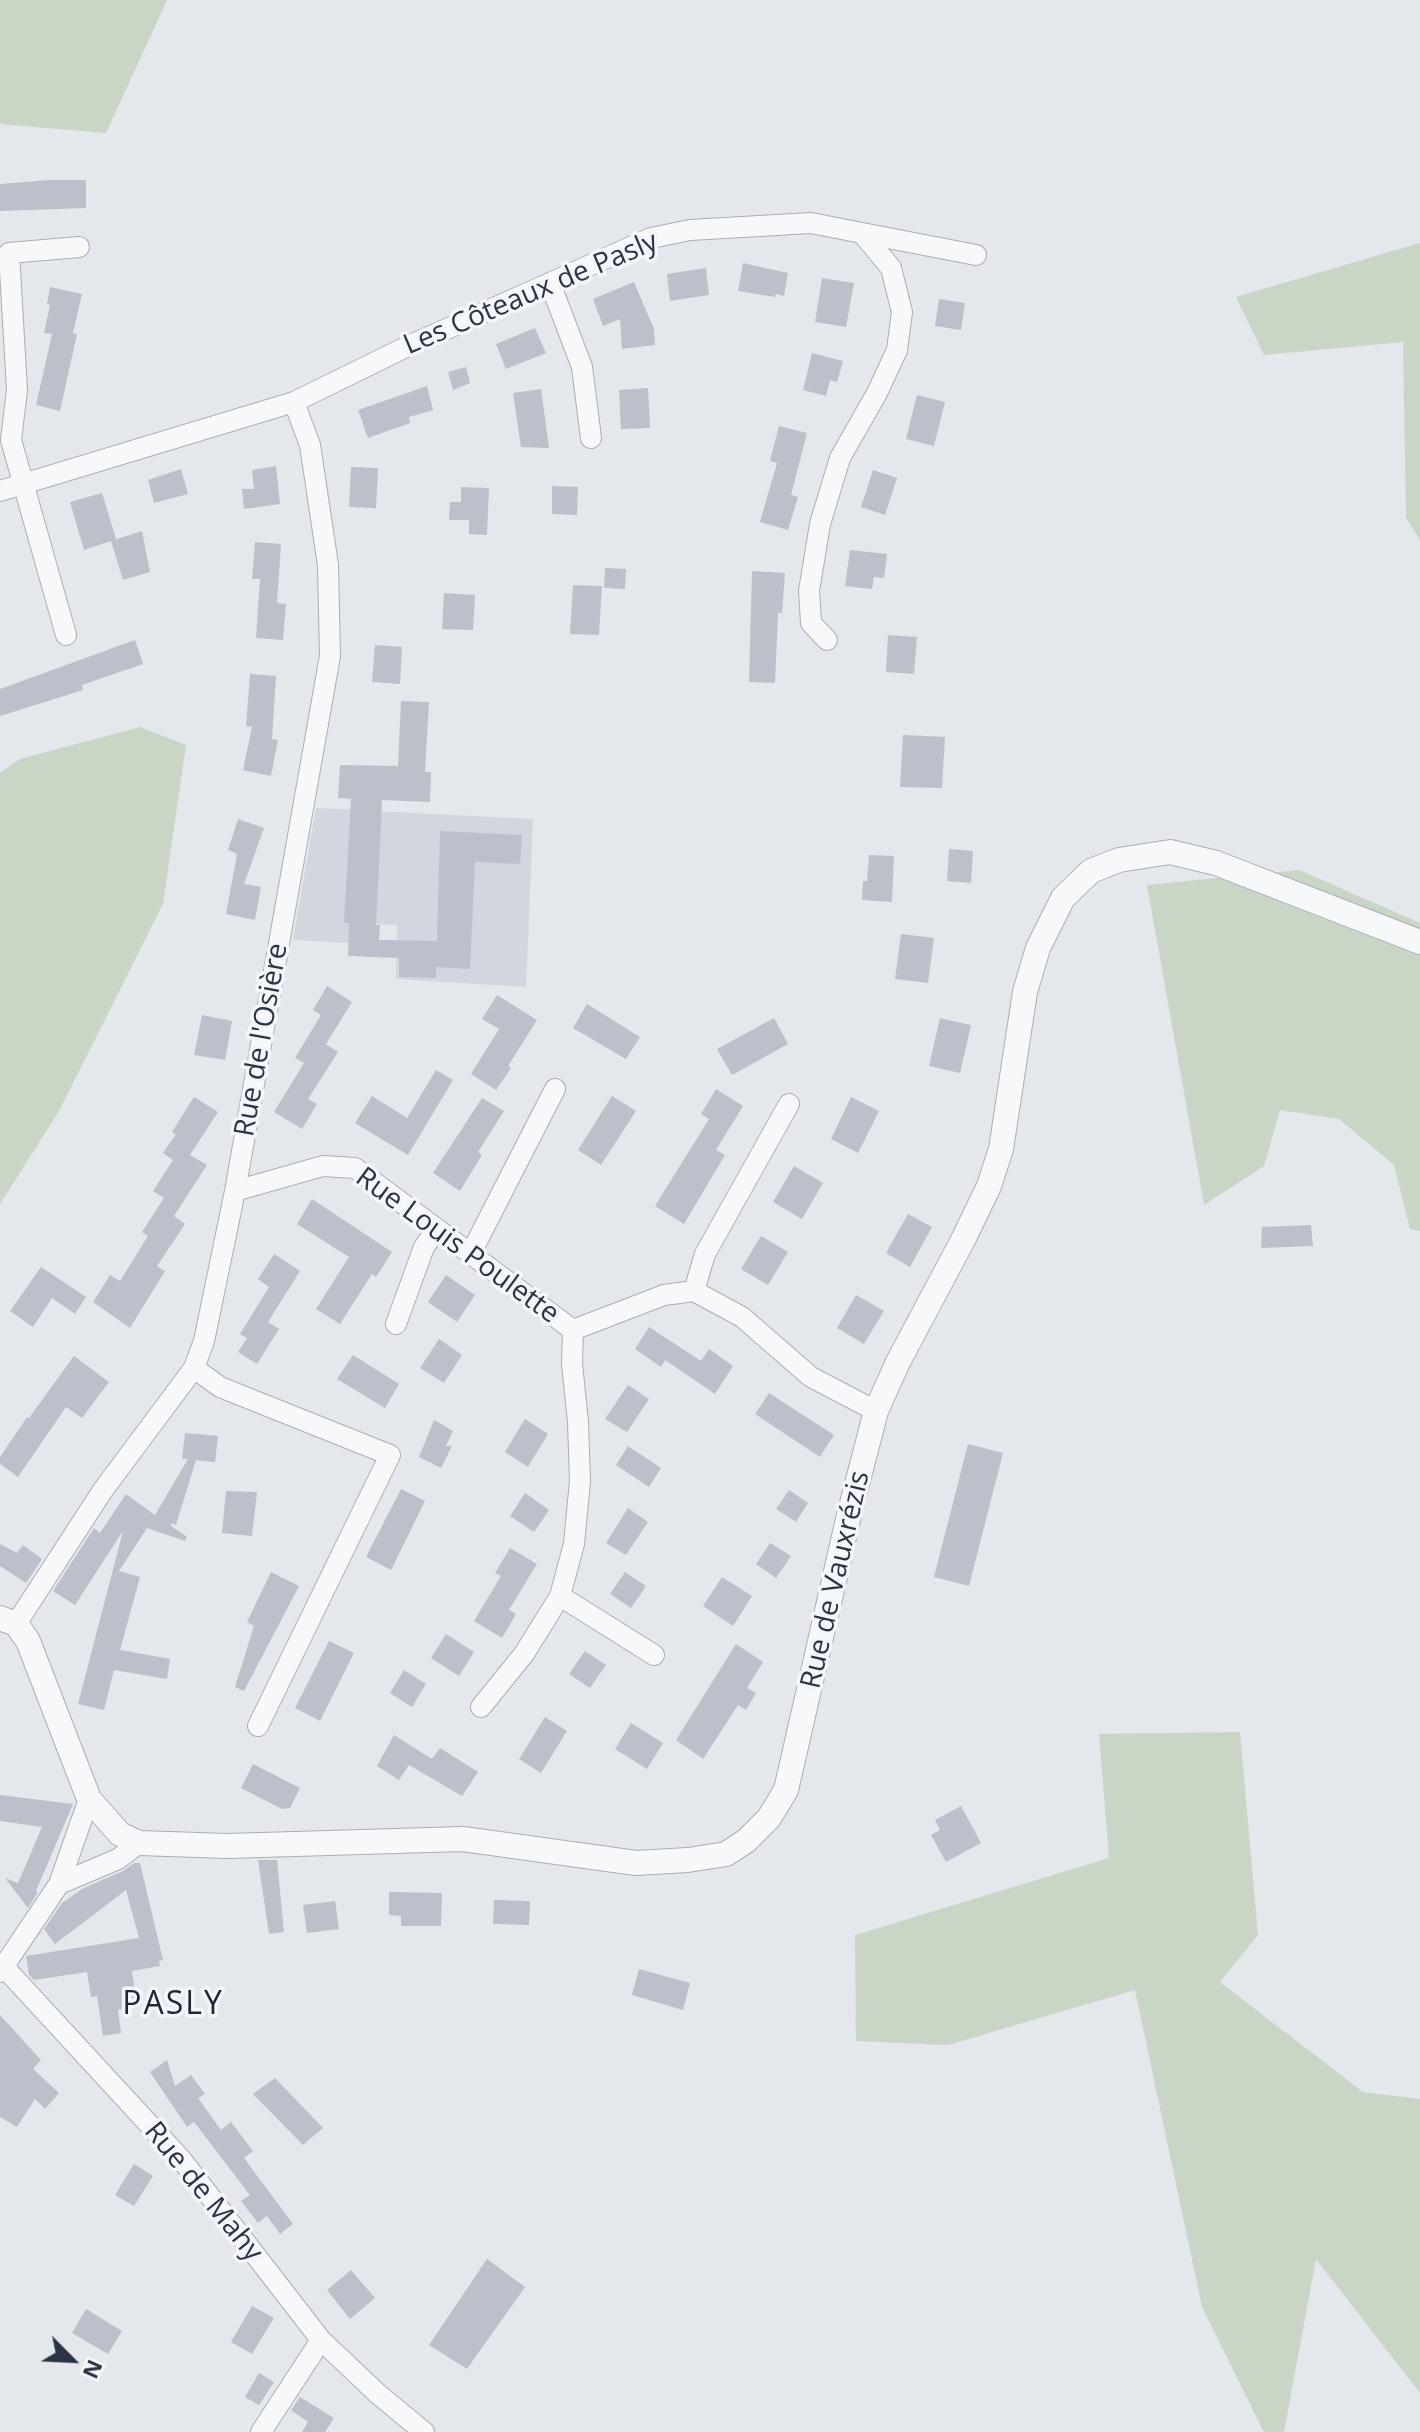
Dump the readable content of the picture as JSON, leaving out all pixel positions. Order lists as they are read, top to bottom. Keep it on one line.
{"streets":{"street":["Les Côteaux de Pasly","Rue de l'Osière","Rue Louis Poulette","Rue de Vauxrézis","Rue de Mahy"]},"crossings":[["Les Côteaux de Pasly","Rue de l'Osière"],["Rue de l'Osière","Rue Louis Poulette"]],"districts":["PASLY"],"north":"bottom right"}
